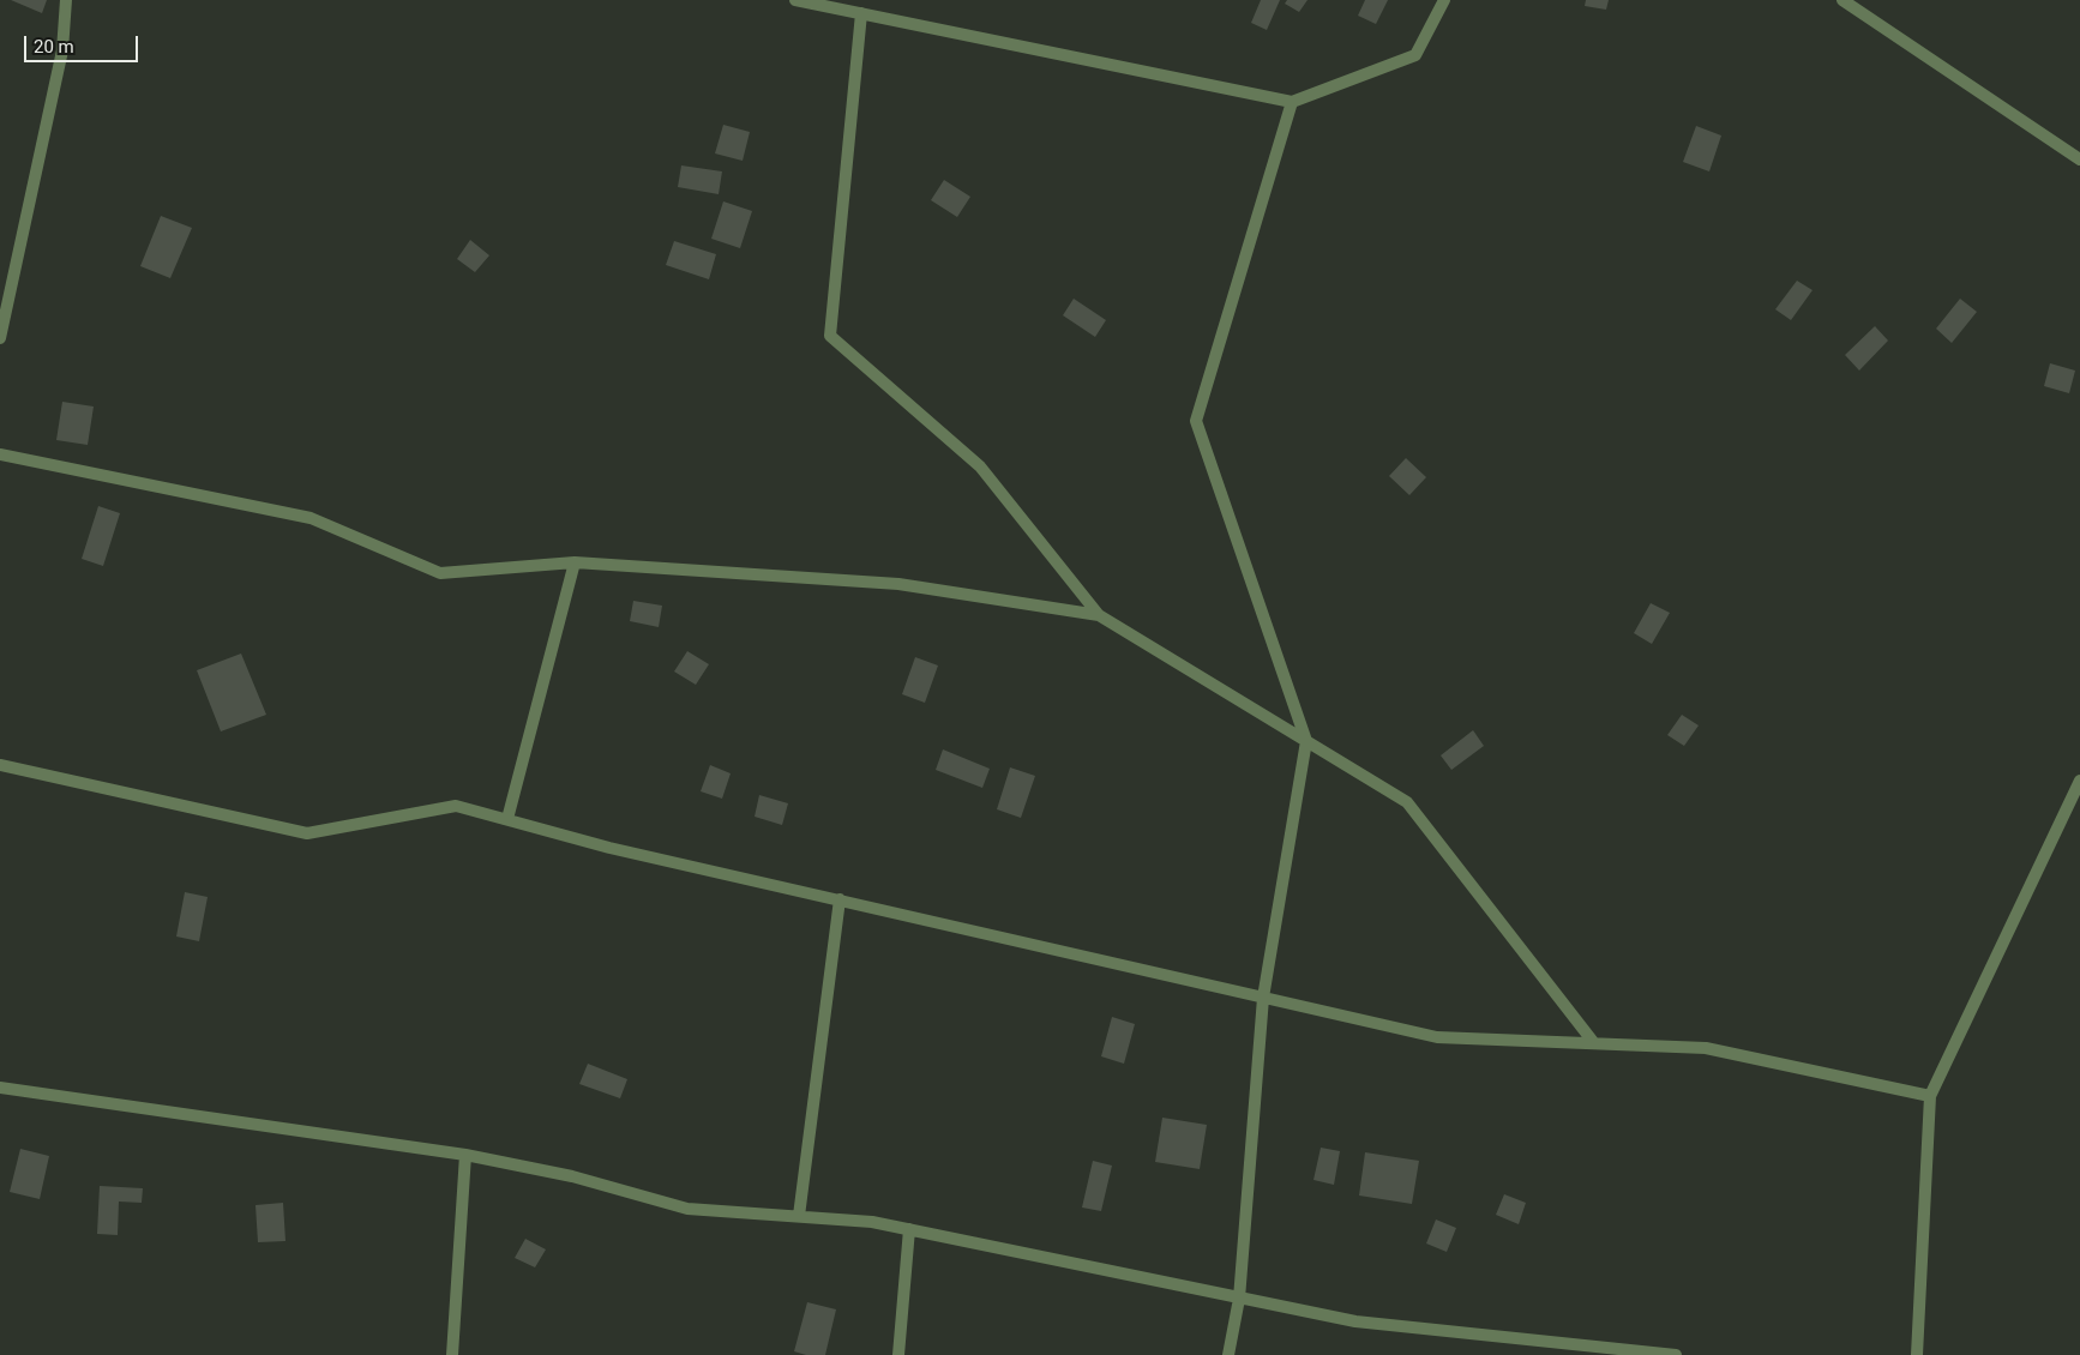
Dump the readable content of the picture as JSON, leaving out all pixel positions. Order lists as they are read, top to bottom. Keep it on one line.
{"scale_bar":"20 m"}
